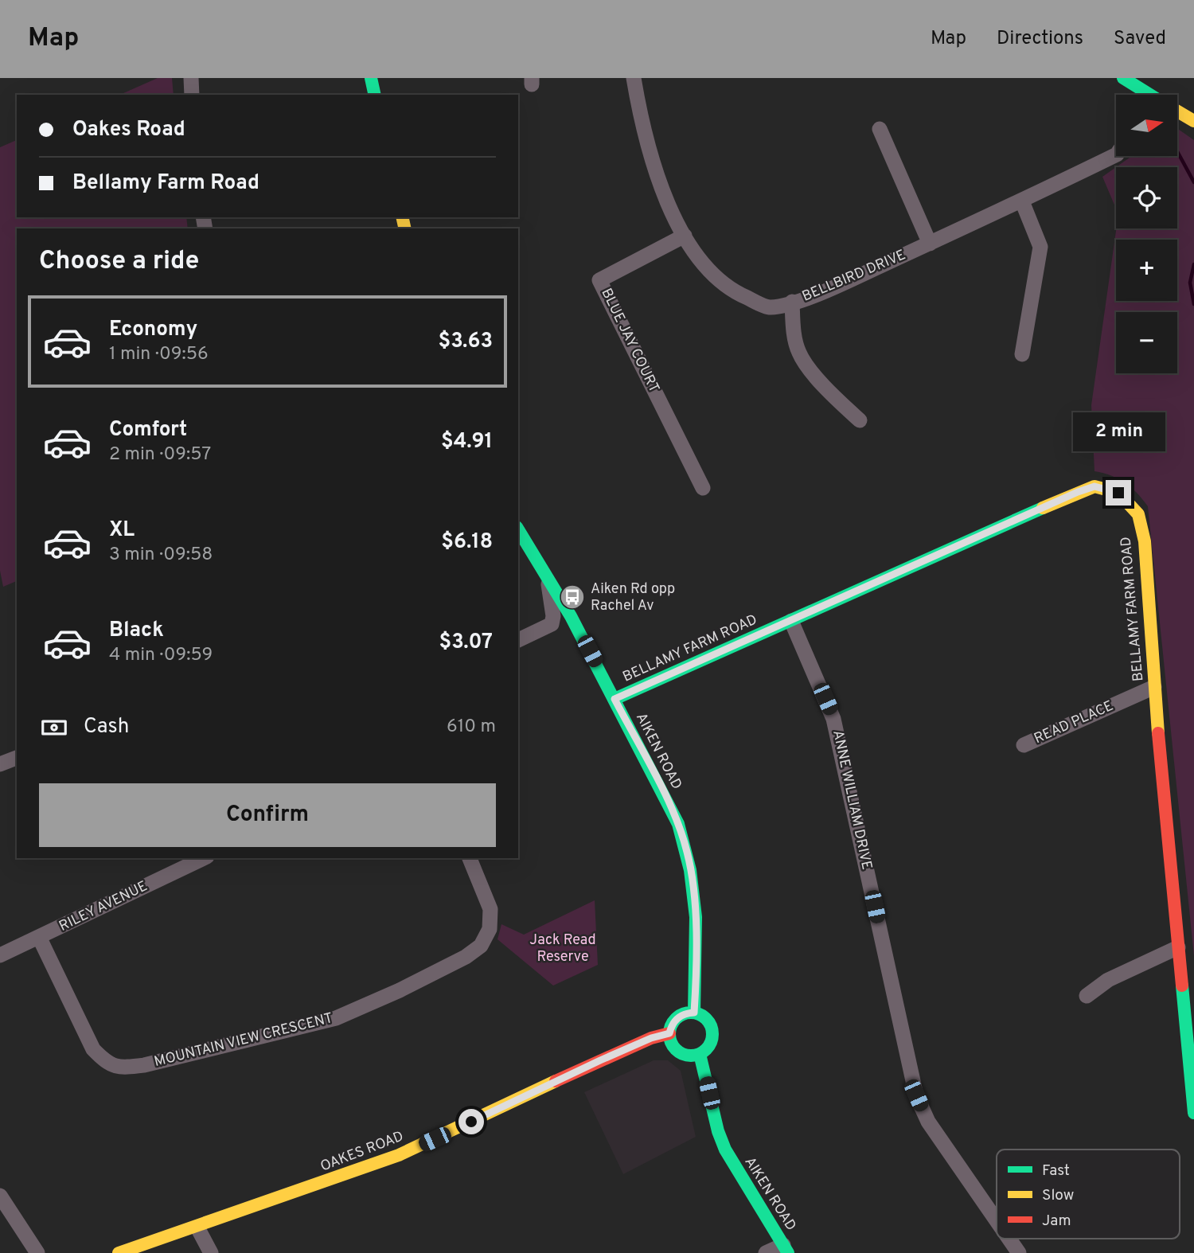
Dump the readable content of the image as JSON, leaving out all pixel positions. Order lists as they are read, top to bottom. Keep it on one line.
{"streets":{"street":["BELLBIRD DRIVE","BLUE JAY COURT","BELLAMY FARM ROAD","READ PLACE","AIKEN ROAD","ANNE WILLIAM DRIVE","RILEY AVENUE","MOUNTAIN VIEW CRESCENT","OAKES ROAD"]},"crossings":[["BELLBIRD DRIVE","BLUE JAY COURT"],["BELLAMY FARM ROAD","READ PLACE"],["BELLAMY FARM ROAD","AIKEN ROAD"],["BELLAMY FARM ROAD","ANNE WILLIAM DRIVE"],["AIKEN ROAD","OAKES ROAD"],["RILEY AVENUE","MOUNTAIN VIEW CRESCENT"]],"parks":["Jack Read Reserve"],"places":{"bus stop":["Aiken Rd opp Rachel Av"]},"legend":["Fast","Slow","Jam"],"north":"right","page":{"header":"Map","nav":["Map","Directions","Saved"],"map_buttons":["+","−"],"banner":["Oakes Road","Bellamy Farm Road"],"heading":"Choose a ride","list":[{"name":"Economy","note":"1 min · 09:56","value":"$3.63"},{"name":"Comfort","note":"2 min · 09:57","value":"$4.91"},{"name":"XL","note":"3 min · 09:58","value":"$6.18"},{"name":"Black","note":"4 min · 09:59","value":"$3.07"}],"bubble":"2 min","pay":["Cash","610 m"],"buttons":"Confirm"}}
